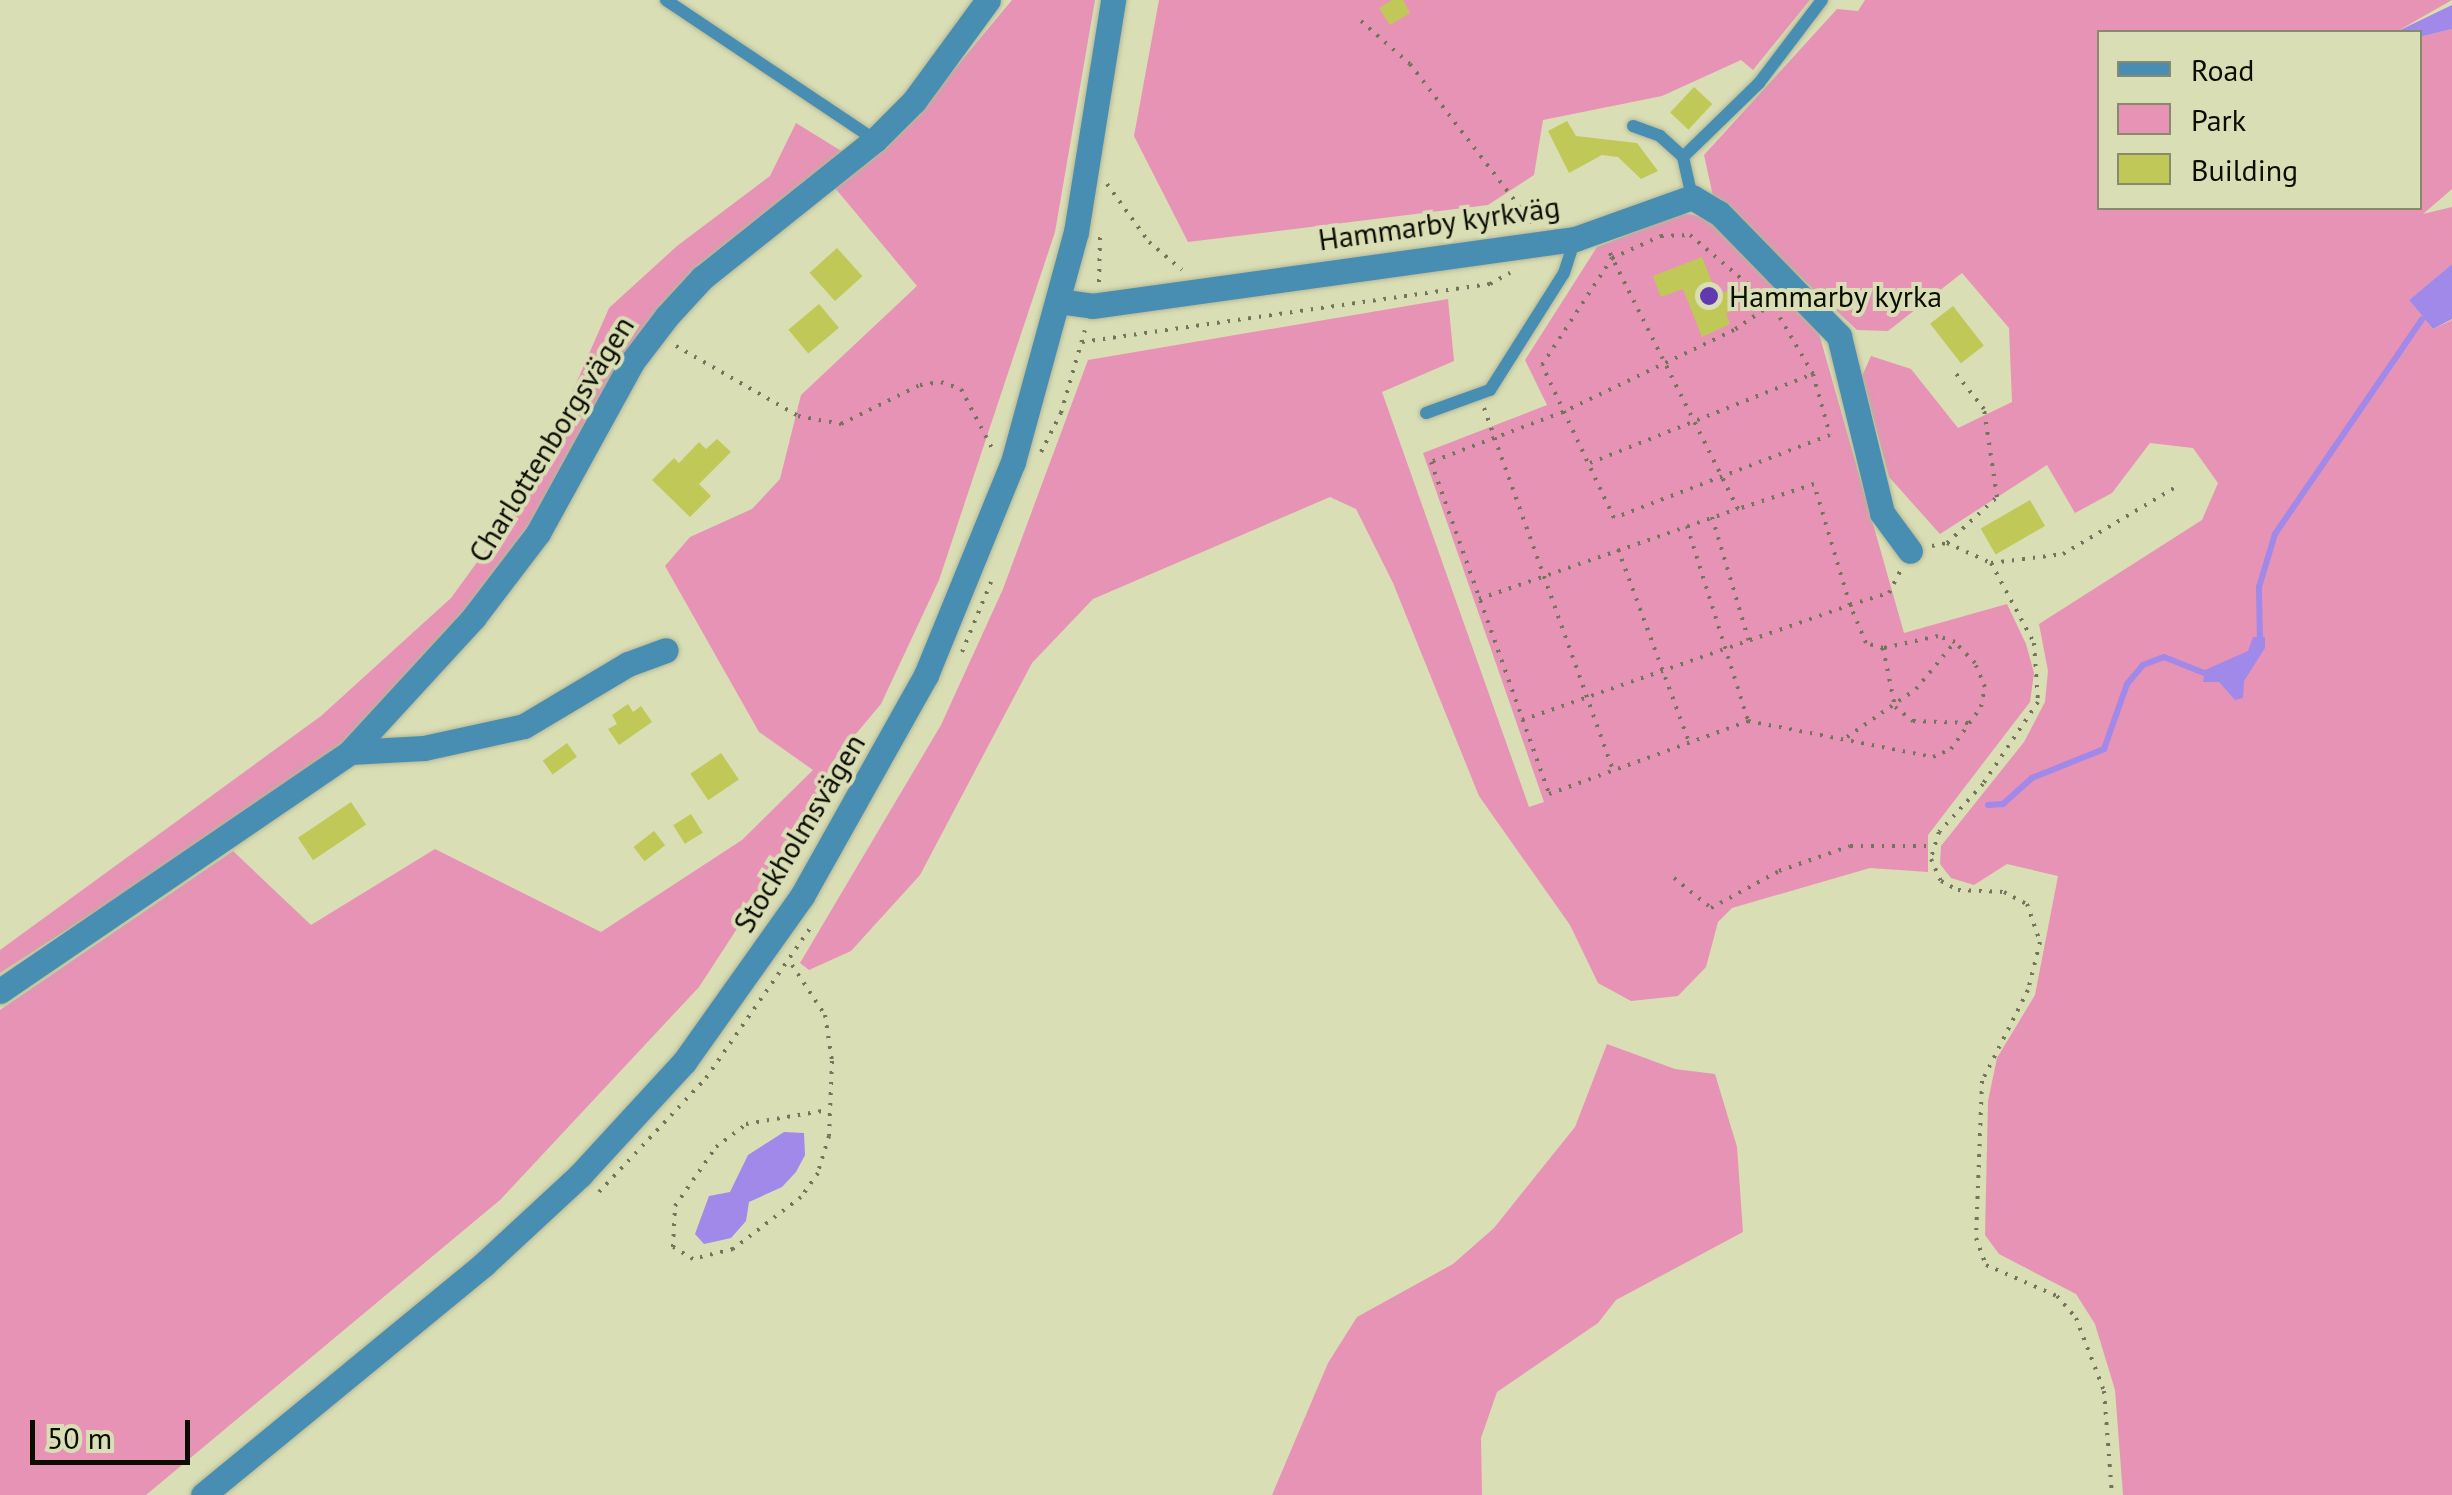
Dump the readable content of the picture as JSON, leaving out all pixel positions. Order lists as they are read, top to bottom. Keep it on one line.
{"streets":{"street":["Hammarby kyrkväg","Charlottenborgsvägen","Stockholmsvägen"]},"crossings":[["Hammarby kyrkväg","Stockholmsvägen"]],"places":["Hammarby kyrka"],"legend":["Road","Park","Building"],"scale_bar":"50 m"}
